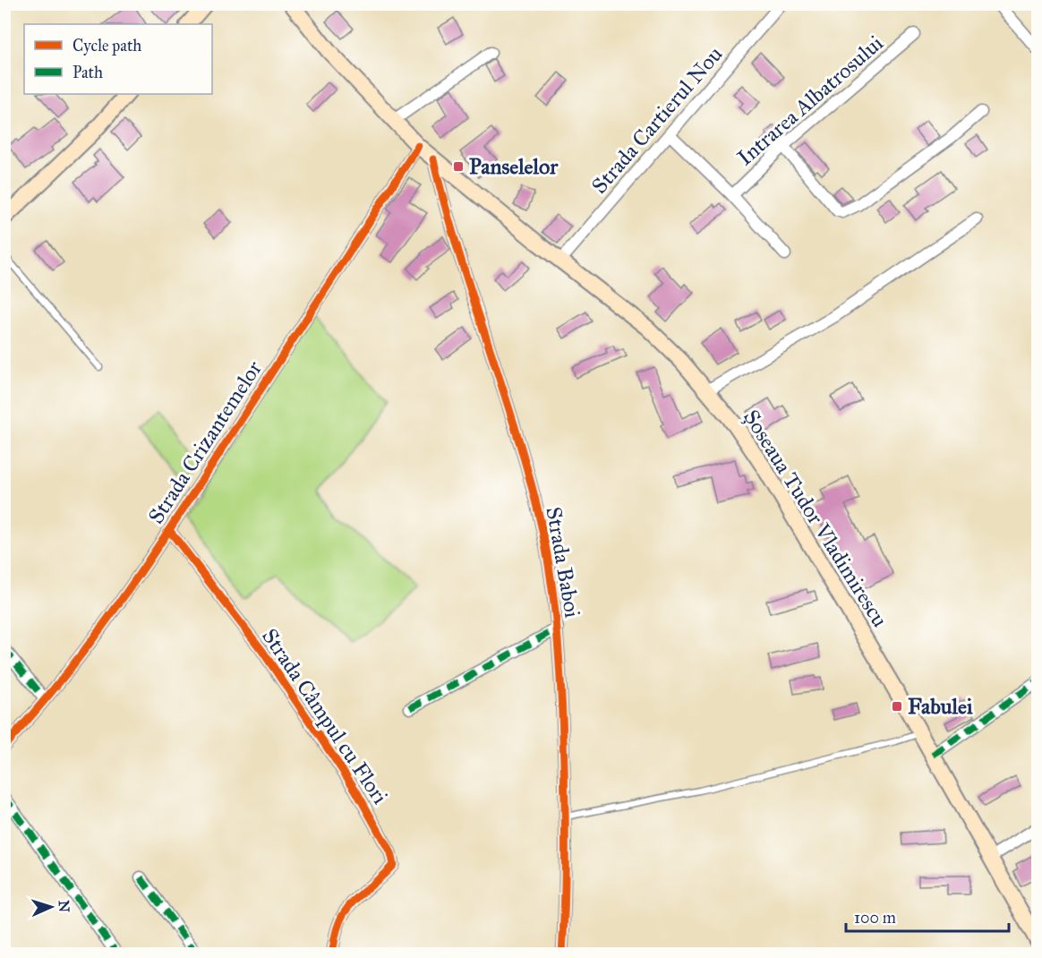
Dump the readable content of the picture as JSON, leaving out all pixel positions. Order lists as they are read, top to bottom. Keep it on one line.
{"streets":{"main road":["Șoseaua Tudor Vladimirescu"],"street":["Intrarea Albatrosului","Strada Cartierul Nou","Strada Crizantemelor","Strada Baboi","Strada Câmpul cu Flori"]},"crossings":[["Strada Cartierul Nou","Șoseaua Tudor Vladimirescu"],["Strada Crizantemelor","Șoseaua Tudor Vladimirescu"],["Strada Crizantemelor","Strada Câmpul cu Flori"],["Șoseaua Tudor Vladimirescu","Strada Baboi"]],"places":{"transit":["Panselelor","Fabulei"]},"legend":["Cycle path","Path"],"scale_bar":"100 m","north":"right"}
